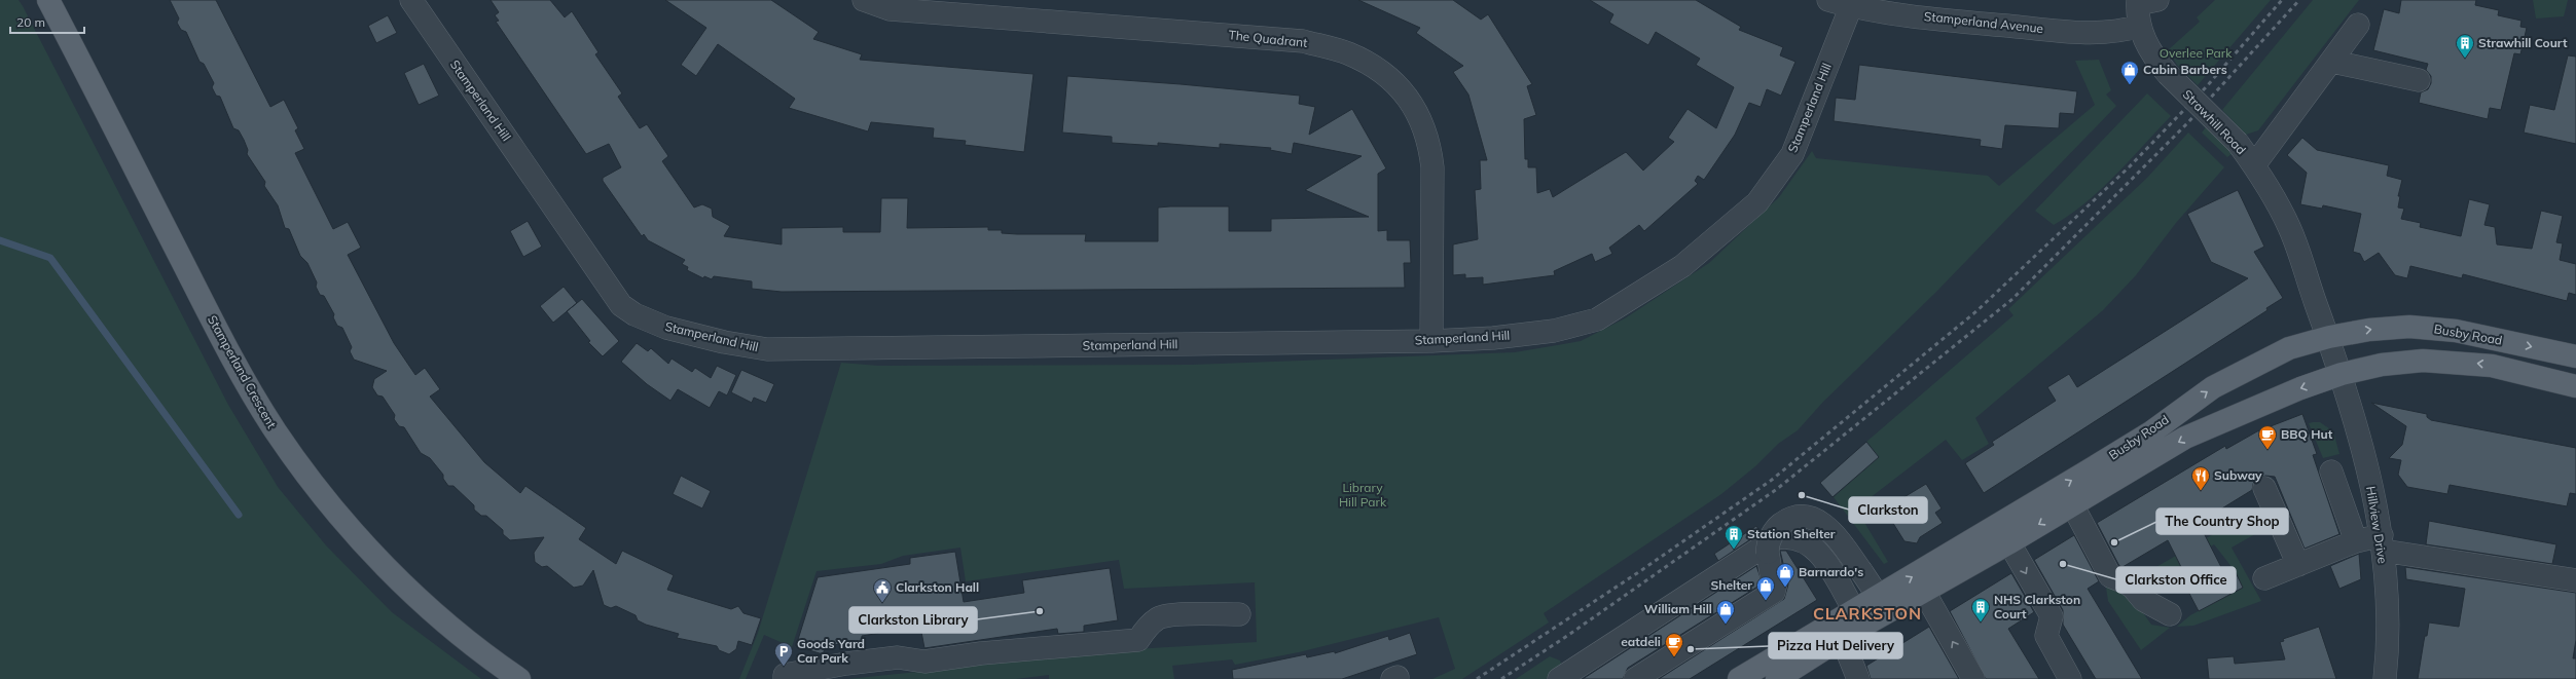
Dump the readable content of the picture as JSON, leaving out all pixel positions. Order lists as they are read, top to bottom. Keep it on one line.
{"streets":{"main road":["Busby Road","Stamperland Crescent"],"street":["Stamperland Avenue","The Quadrant","Stamperland Hill","Strawhill Road","Hillview Drive"]},"crossings":[["Stamperland Avenue","Stamperland Hill"],["Stamperland Avenue","Strawhill Road"],["The Quadrant","Stamperland Hill"],["Strawhill Road","Busby Road"],["Strawhill Road","Hillview Drive"],["Busby Road","Hillview Drive"]],"districts":["CLARKSTON"],"parks":["Overlee Park","Library Hill Park"],"places":{"building":["Strawhill Court","Station Shelter","NHS Clarkston Court"],"shop":["Cabin Barbers","Barnardo's","Shelter","William Hill"],"cafe":["BBQ Hut","eatdeli"],"restaurant":["Subway"],"other":["Clarkston","The Country Shop","Clarkston Office","Clarkston Library","Pizza Hut Delivery"],"public building":["Clarkston Hall"],"parking":["Goods Yard Car Park"]},"scale_bar":"20 m"}
